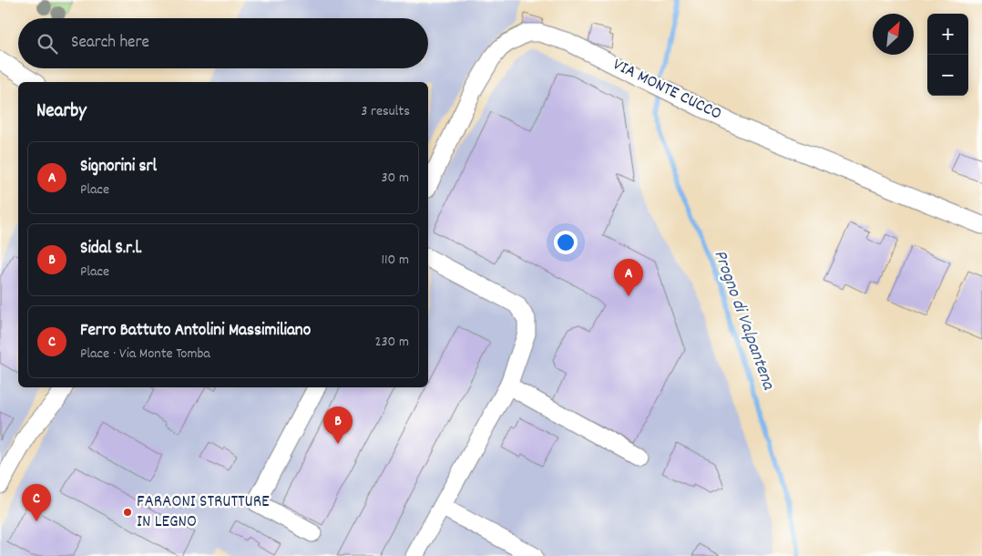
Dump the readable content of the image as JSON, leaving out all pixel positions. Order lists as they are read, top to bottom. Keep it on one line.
{"streets":{"street":["VIA MONTE CUCCO"]},"water":["Progno di Valpantena"],"places":["FARAONI STRUTTURE IN LEGNO"],"north":"top right","page":{"map_buttons":["+","−"],"search":"Search here","heading":["Nearby","3 results"],"list":[{"mark":"A","name":"Signorini srl","note":"Place","value":"30 m"},{"mark":"B","name":"Sidal S.r.l.","note":"Place","value":"110 m"},{"mark":"C","name":"Ferro Battuto Antolini Massimiliano","note":"Place · Via Monte Tomba","value":"230 m"}],"pins":["A","B","C"]}}
